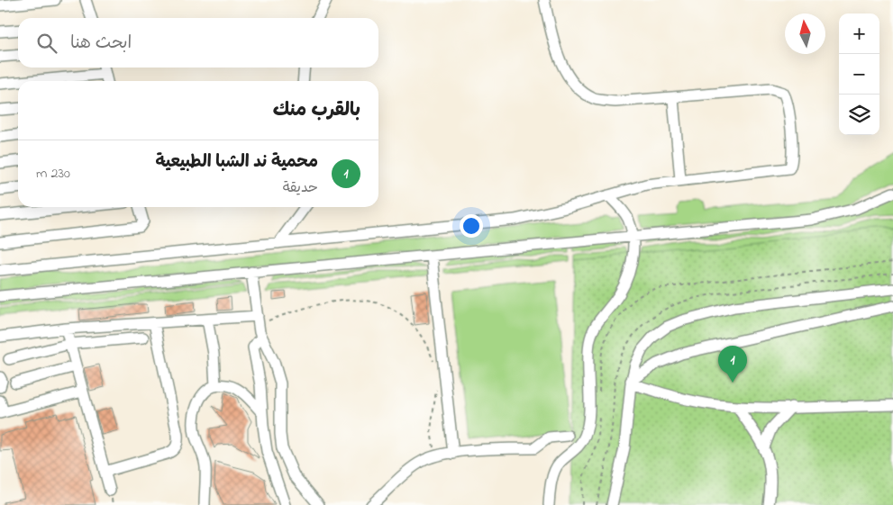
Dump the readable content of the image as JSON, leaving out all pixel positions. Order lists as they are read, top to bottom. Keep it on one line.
{"north":"top","page":{"map_buttons":["+","−"],"search":"ابحث هنا","heading":"بالقرب منك","list":[{"mark":"1","name":"محمية ند الشبا الطبيعية","note":"حديقة","value":"230 m"}],"pins":"1"}}
